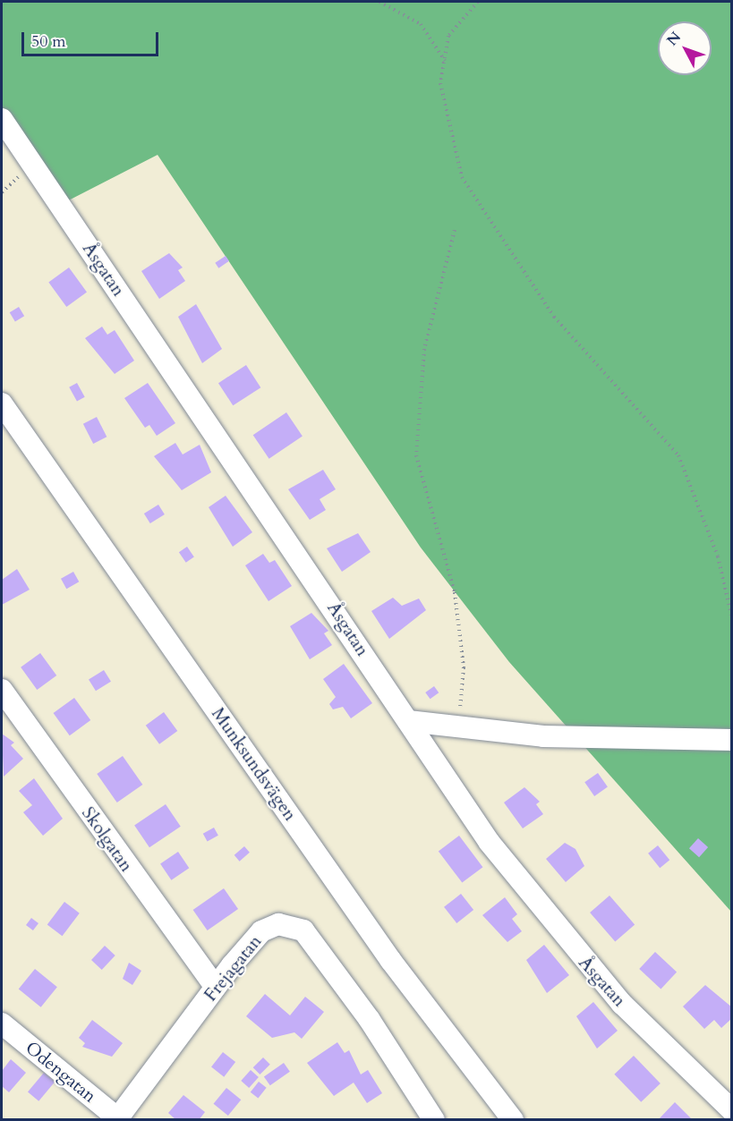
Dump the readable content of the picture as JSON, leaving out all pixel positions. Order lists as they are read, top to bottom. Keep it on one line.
{"streets":{"street":["Åsgatan","Munksundsvägen","Skolgatan","Frejagatan","Odengatan"]},"crossings":[["Skolgatan","Frejagatan"],["Frejagatan","Odengatan"]],"scale_bar":"50 m","north":"top left"}
